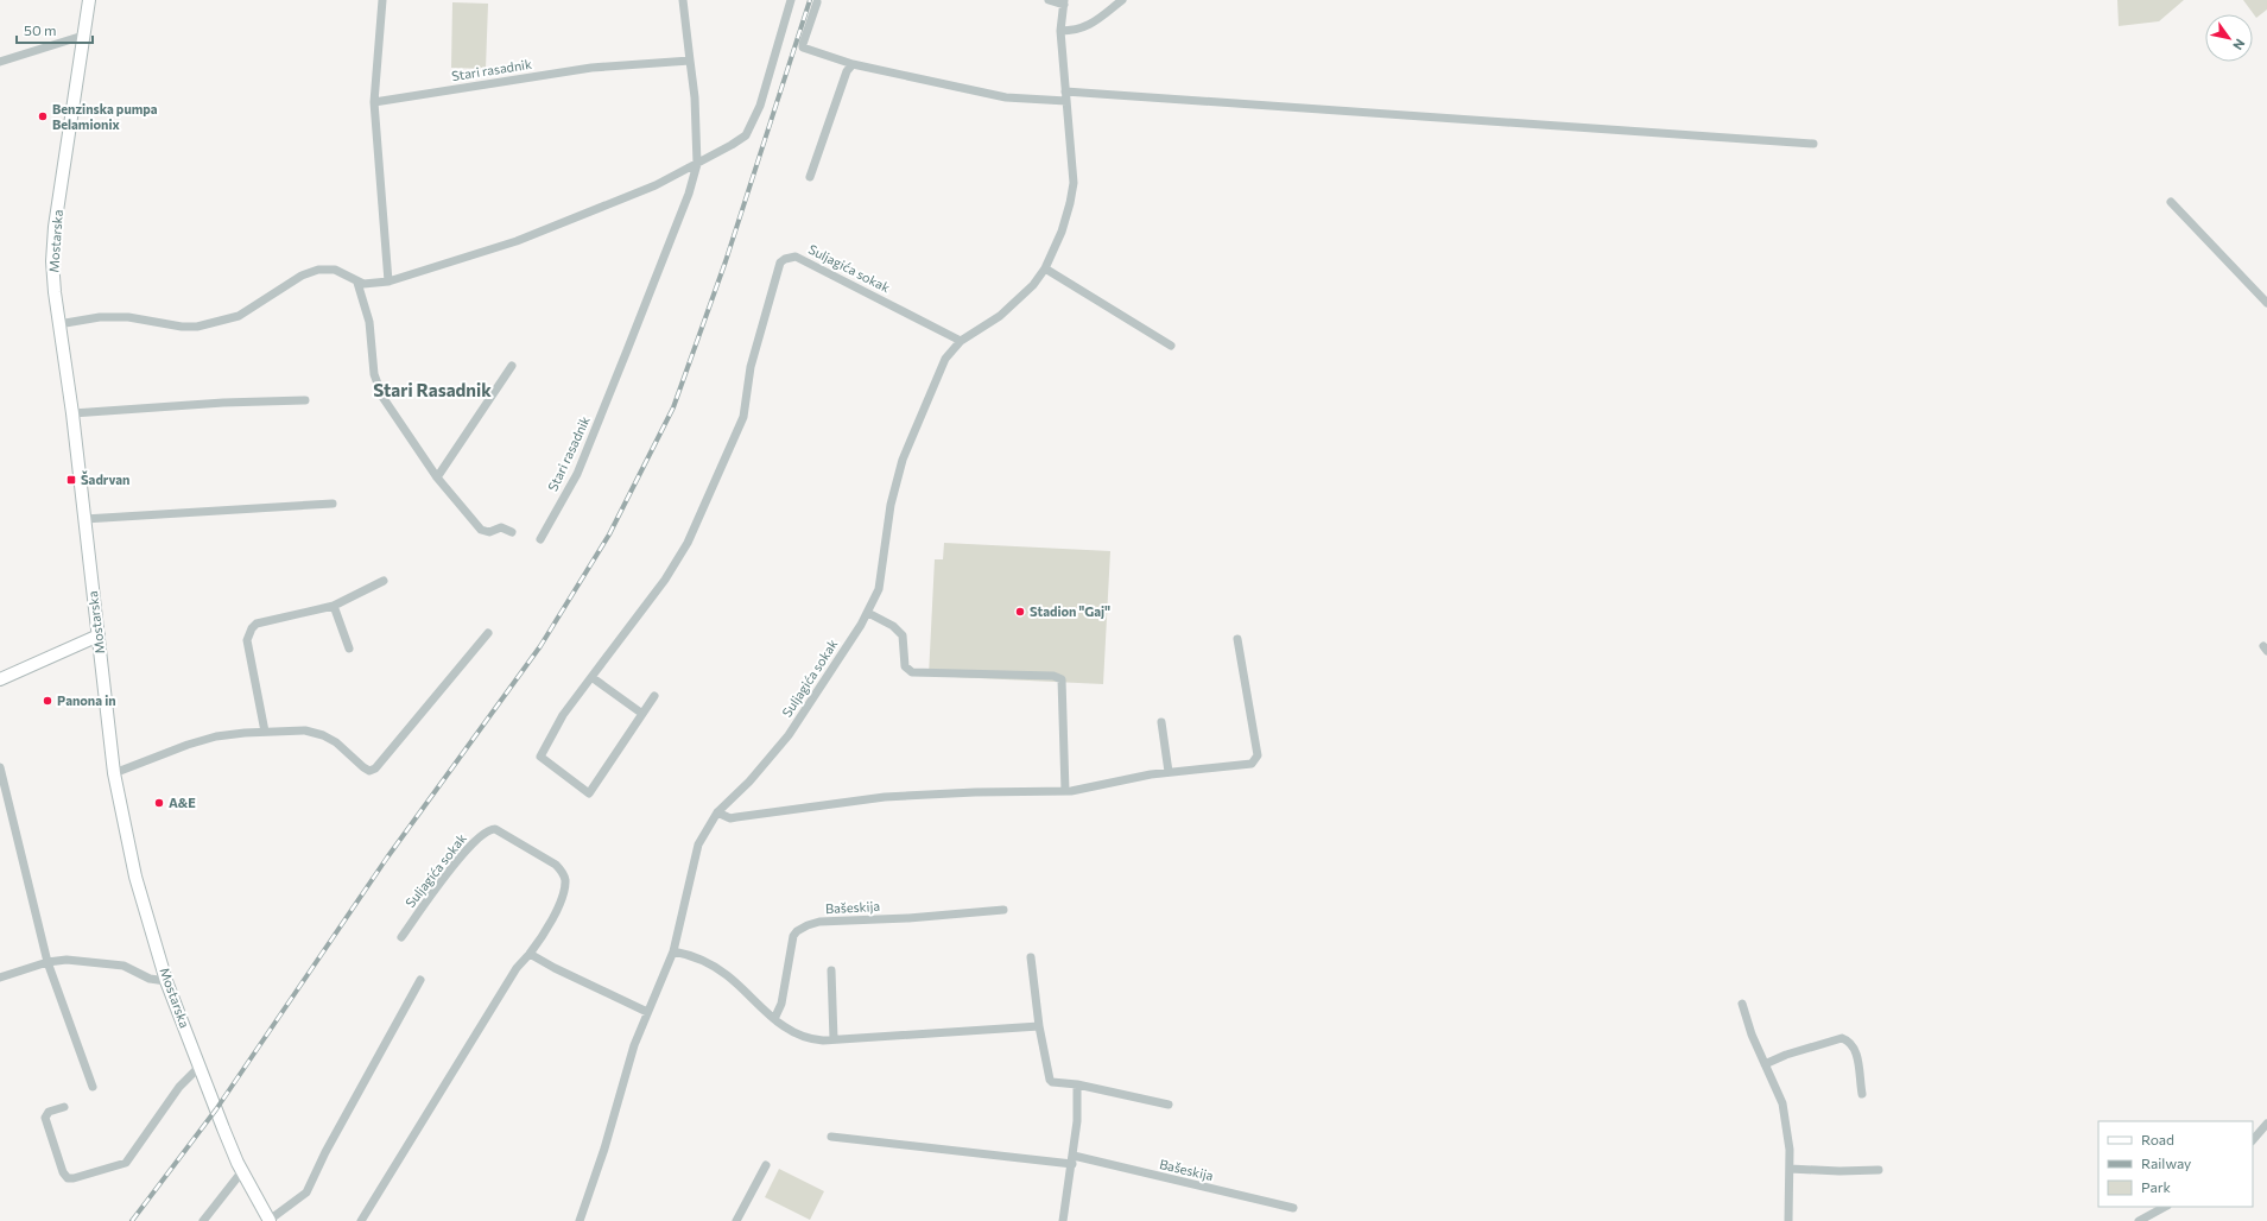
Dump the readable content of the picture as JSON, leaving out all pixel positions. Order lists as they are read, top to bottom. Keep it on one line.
{"streets":{"main road":["Mostarska"],"street":["Stari rasadnik","Suljagića sokak","Bašeskija"]},"districts":["Stari Rasadnik"],"places":{"other":["Benzinska pumpa Belamionix","Stadion \"Gaj\"","Panona in","A&E"],"transit":["Šadrvan"]},"legend":["Road","Railway","Park"],"scale_bar":"50 m","north":"bottom right"}
